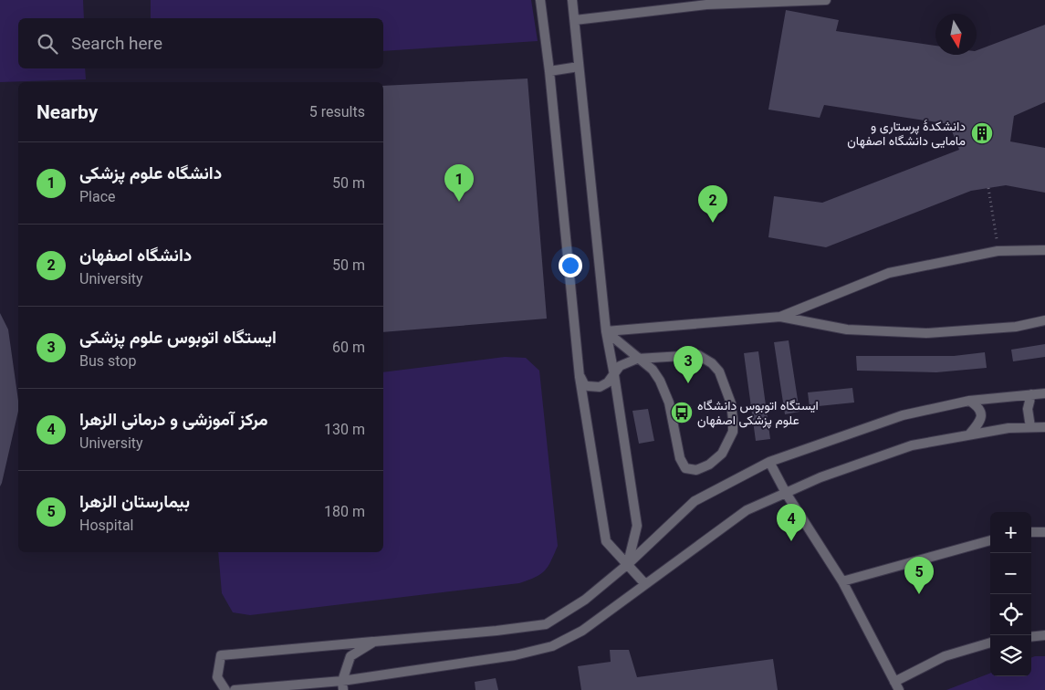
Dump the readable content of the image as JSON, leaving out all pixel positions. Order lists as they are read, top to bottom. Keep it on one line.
{"places":{"building":["دانشکدهٔ پرستاری و مامایی دانشگاه اصفهان"],"bus stop":["ایستگاه اتوبوس دانشگاه علوم پزشکی اصفهان"]},"north":"bottom","page":{"search":"Search here","heading":["Nearby","5 results"],"list":[{"mark":"1","name":"دانشگاه علوم پزشکی","note":"Place","value":"50 m"},{"mark":"2","name":"دانشگاه اصفهان","note":"University","value":"50 m"},{"mark":"3","name":"ایستگاه اتوبوس علوم پزشکی","note":"Bus stop","value":"60 m"},{"mark":"4","name":"مرکز آموزشی و درمانی الزهرا","note":"University","value":"130 m"},{"mark":"5","name":"بیمارستان الزهرا","note":"Hospital","value":"180 m"}],"pins":["1","2","3","4","5"],"map_buttons":["+","−"]}}
